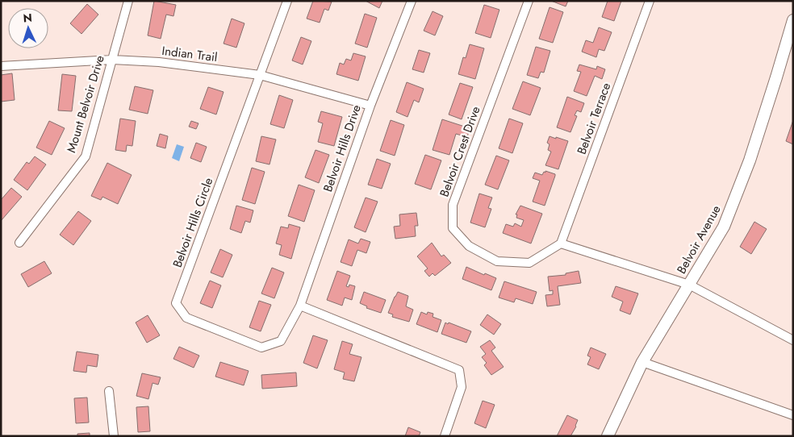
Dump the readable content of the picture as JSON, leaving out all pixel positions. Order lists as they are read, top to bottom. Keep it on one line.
{"streets":{"street":["Indian Trail","Mount Belvoir Drive","Belvoir Terrace","Belvoir Hills Drive","Belvoir Crest Drive","Belvoir Hills Circle","Belvoir Avenue"]},"crossings":[["Indian Trail","Mount Belvoir Drive"],["Indian Trail","Belvoir Hills Drive"],["Indian Trail","Belvoir Hills Circle"],["Belvoir Terrace","Belvoir Crest Drive"],["Belvoir Hills Drive","Belvoir Hills Circle"]],"north":"top"}
